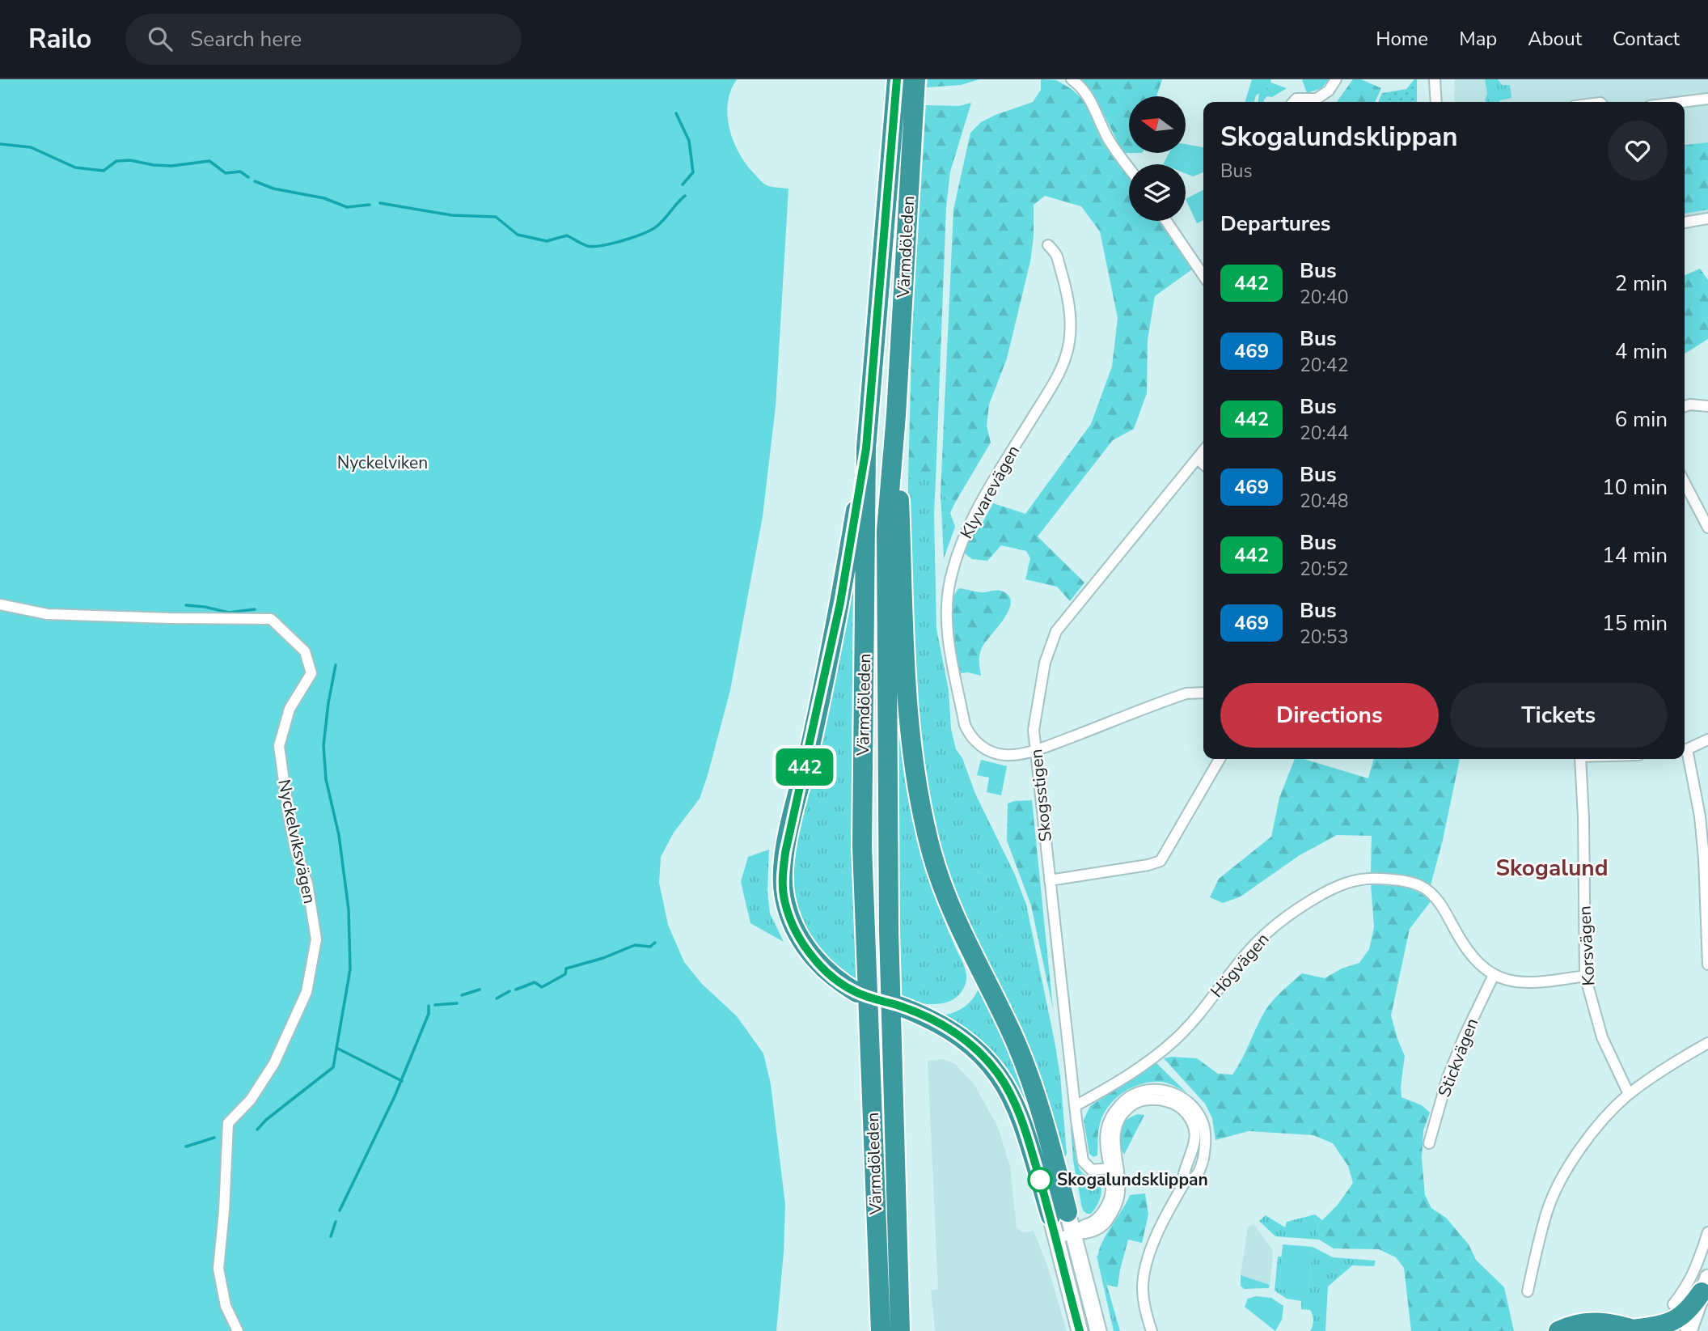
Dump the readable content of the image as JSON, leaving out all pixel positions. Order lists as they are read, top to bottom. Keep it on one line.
{"streets":{"highway":["Värmdöleden"],"street":["Klyvarevägen","Skogsstigen","Nyckelviksvägen","Korsvägen","Högvägen","Stickvägen"]},"crossings":[["Klyvarevägen","Skogsstigen"],["Skogsstigen","Högvägen"],["Korsvägen","Högvägen"],["Högvägen","Stickvägen"]],"districts":["Skogalund"],"parks":["Nyckelviken"],"places":["Skogalundsklippan"],"lines":["bus line 442"],"north":"left","page":{"header":"Railo","search":"Search here","nav":["Home","Map","About","Contact"],"on_map":"442","heading":[["Skogalundsklippan","Bus"],"Departures"],"list":[{"mark":"442","name":"Bus","note":"20:40","value":"2 min"},{"mark":"469","name":"Bus","note":"20:42","value":"4 min"},{"mark":"442","name":"Bus","note":"20:44","value":"6 min"},{"mark":"469","name":"Bus","note":"20:48","value":"10 min"},{"mark":"442","name":"Bus","note":"20:52","value":"14 min"},{"mark":"469","name":"Bus","note":"20:53","value":"15 min"}],"buttons":["Directions","Tickets"]}}
